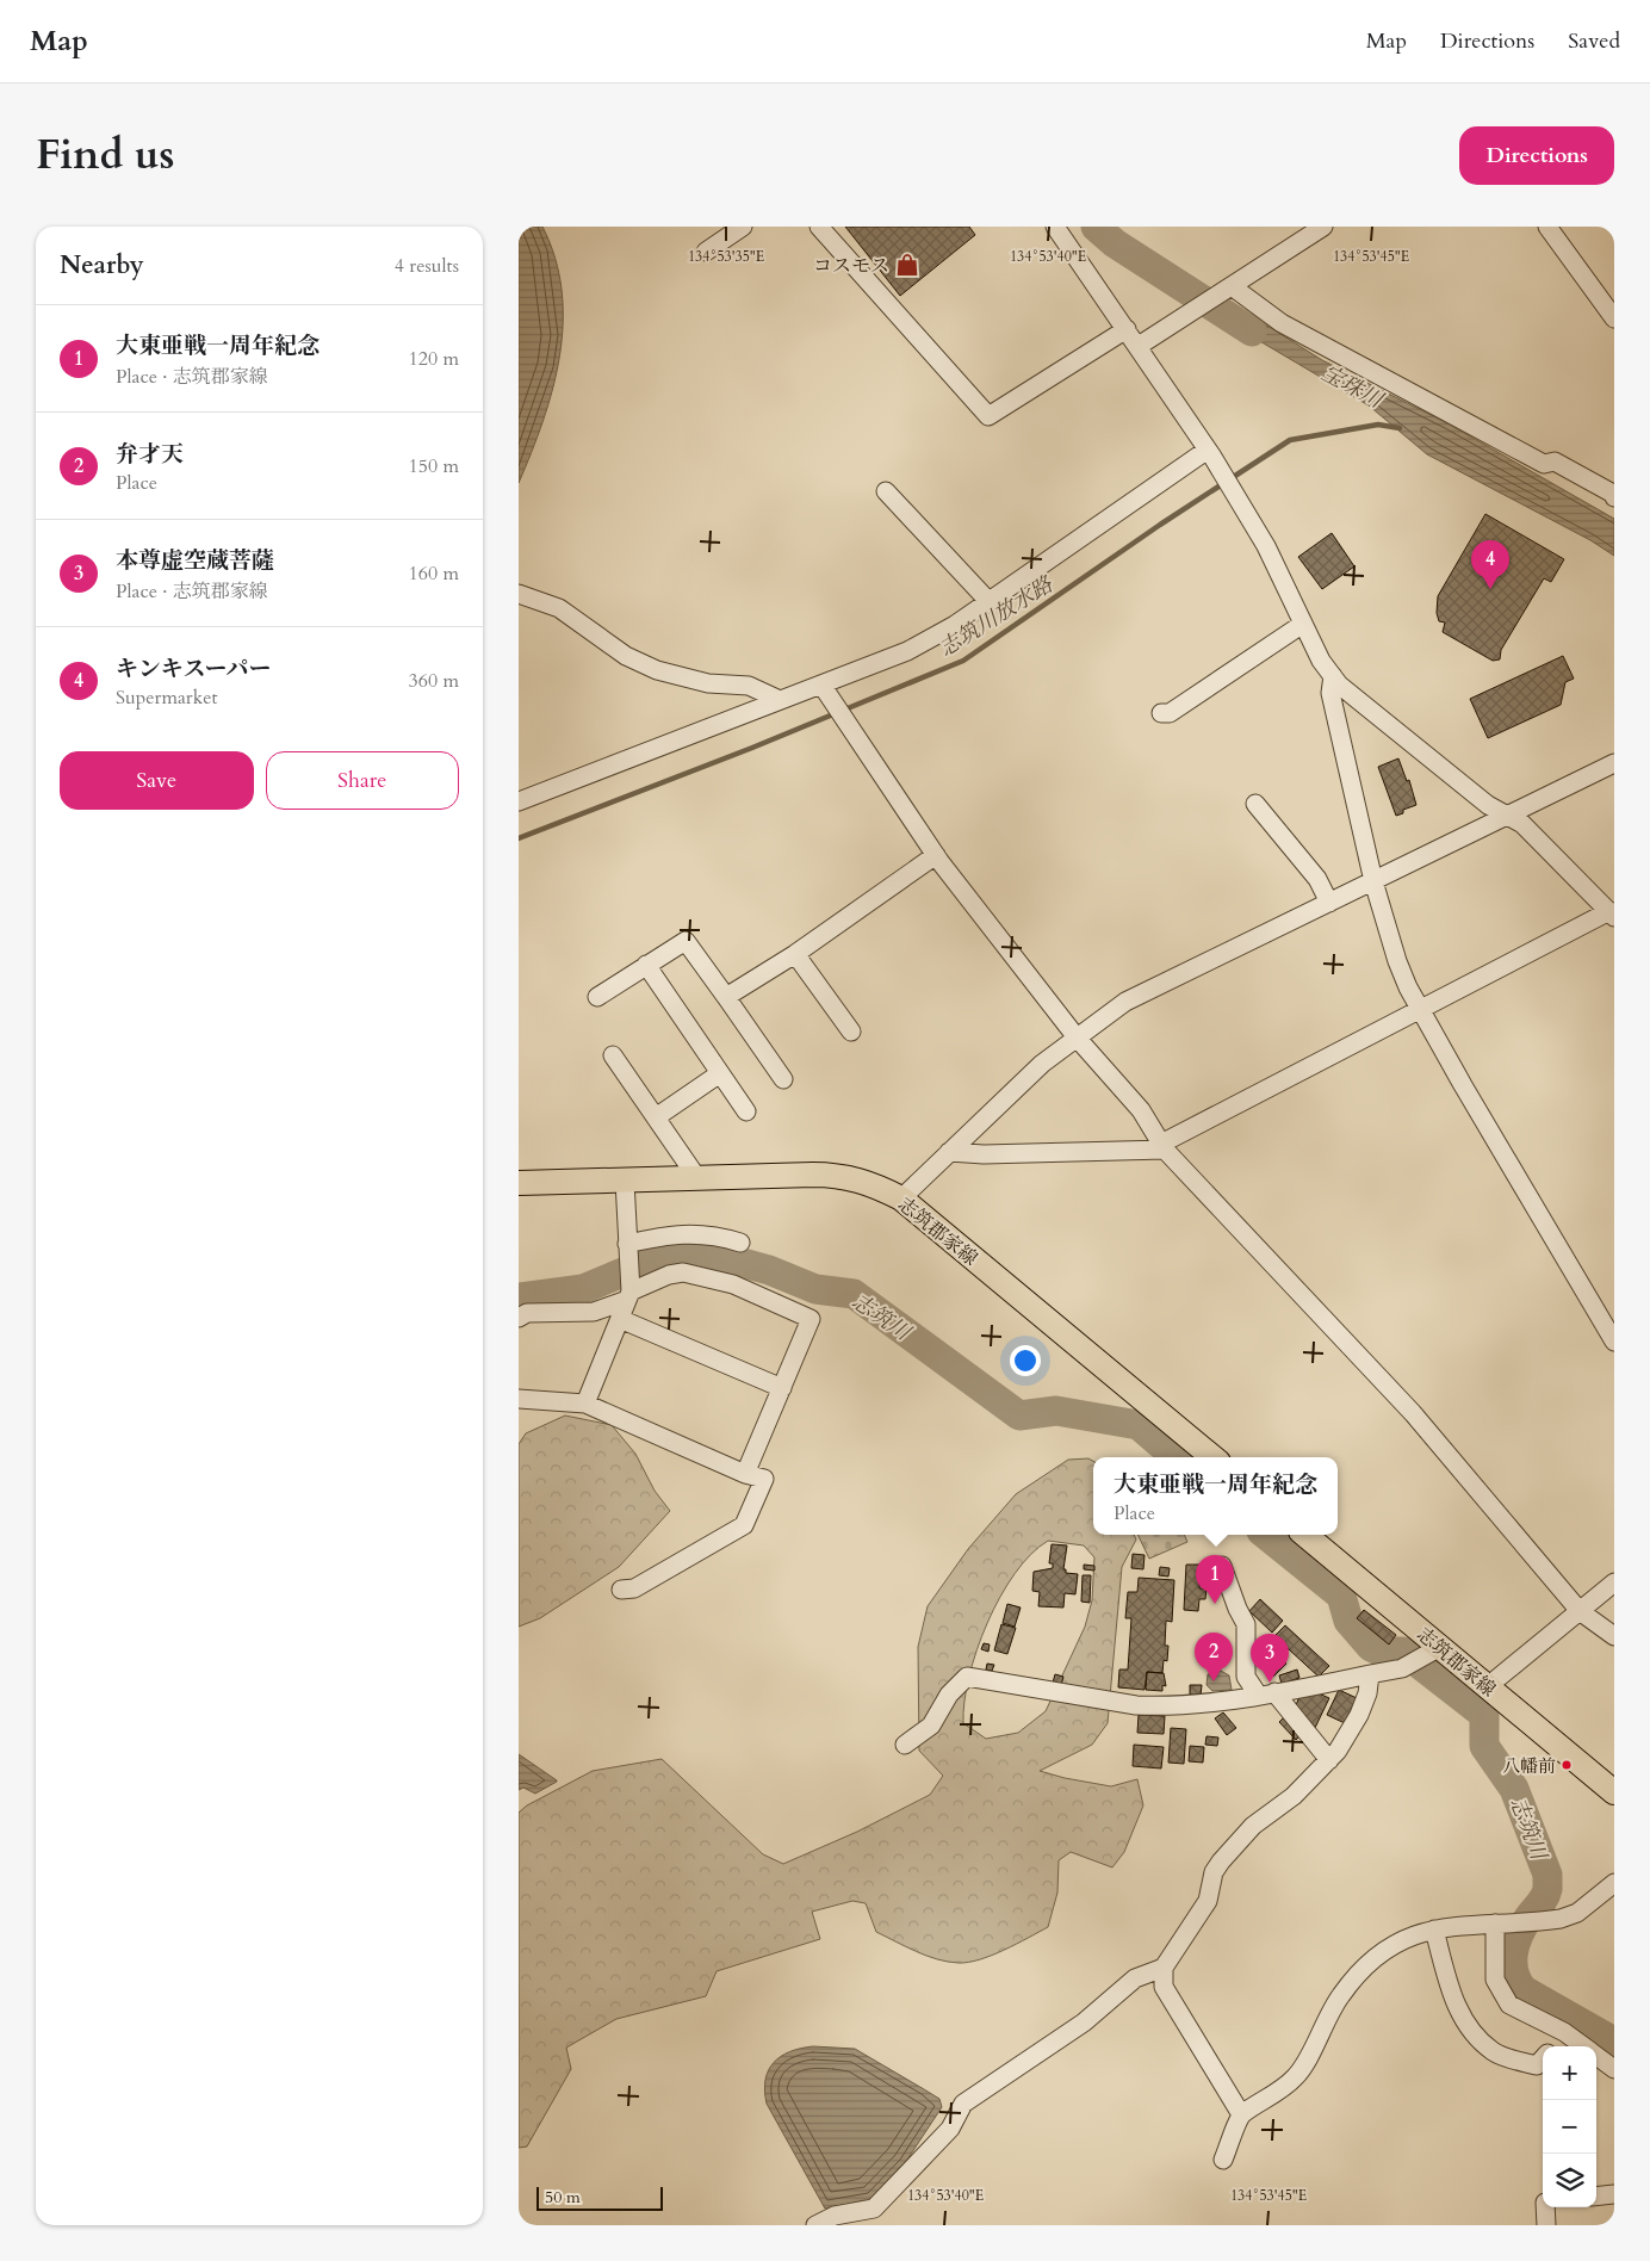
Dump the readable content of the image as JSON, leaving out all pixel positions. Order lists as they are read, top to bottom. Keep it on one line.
{"streets":{"main road":["志筑郡家線"]},"water":["宝珠川","志筑川放水路","志筑川"],"places":{"shop":["コスモス"],"other":["八幡前"]},"scale_bar":"50 m","page":{"header":"Map","nav":["Map","Directions","Saved"],"title":"Find us","buttons":["Directions",["Save","Share"]],"heading":["Nearby","4 results"],"list":[{"mark":"1","name":"大東亜戦一周年紀念","note":"Place · 志筑郡家線","value":"120 m"},{"mark":"2","name":"弁才天","note":"Place","value":"150 m"},{"mark":"3","name":"本尊虚空蔵菩薩","note":"Place · 志筑郡家線","value":"160 m"},{"mark":"4","name":"キンキスーパー","note":"Supermarket","value":"360 m"}],"pins":["4","1","2","3"],"popup":["大東亜戦一周年紀念","Place"],"map_buttons":["+","−"],"scale":"50 m"},"coordinates":["134°53'35\"E","134°53'40\"E","134°53'45\"E"]}
